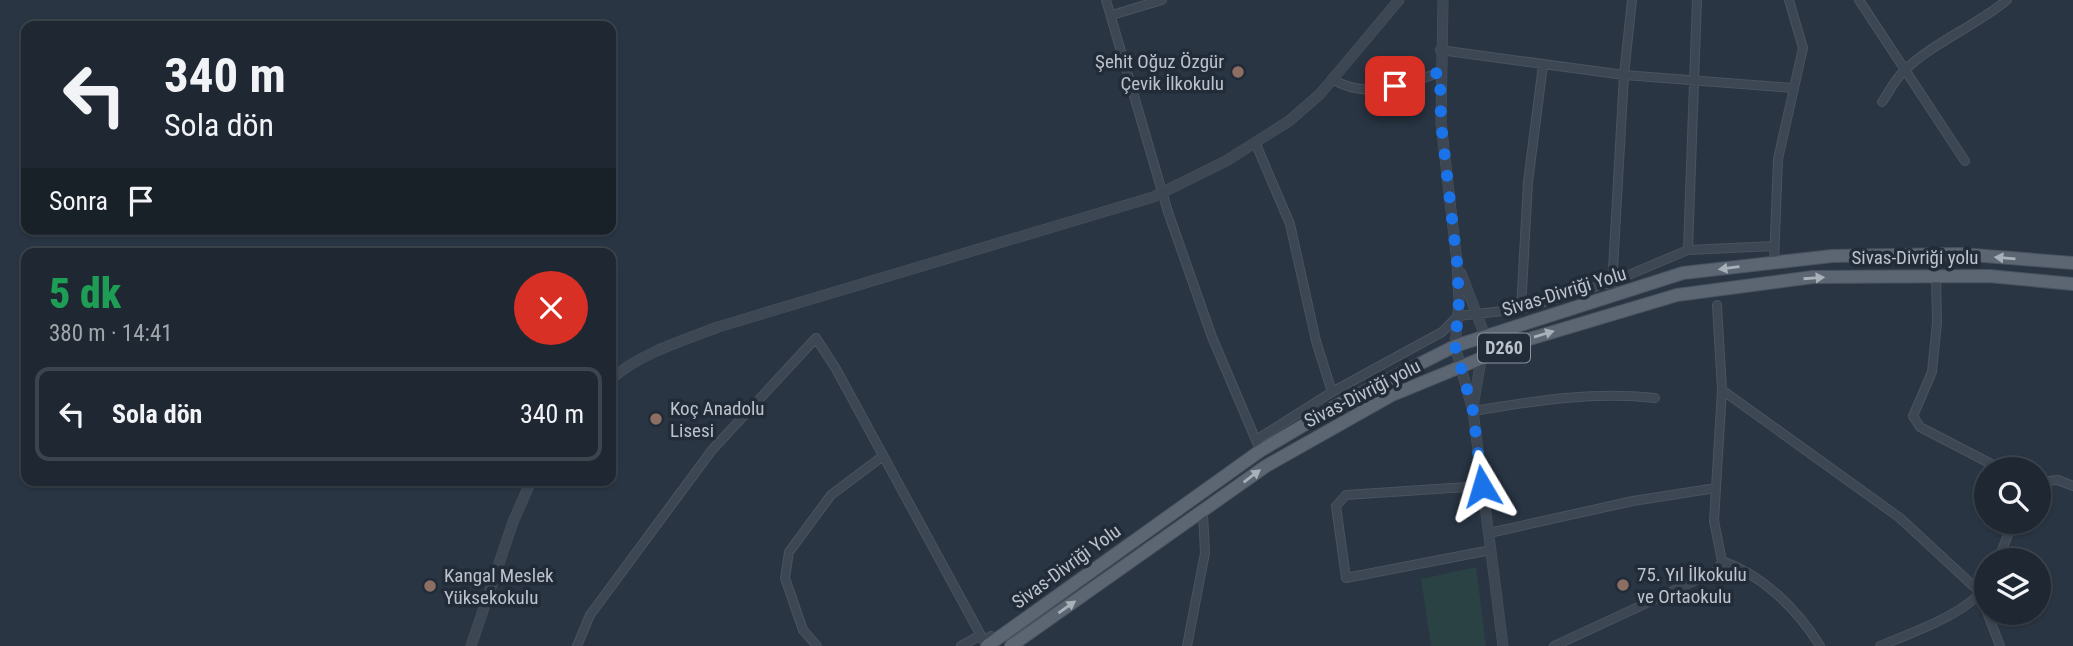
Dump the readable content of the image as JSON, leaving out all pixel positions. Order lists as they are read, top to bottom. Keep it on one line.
{"streets":{"main road":["Sivas-Divriği yolu","Sivas-Divriği Yolu","D260"]},"one_way":["Sivas-Divriği yolu","Sivas-Divriği Yolu"],"places":["Şehit Oğuz Özgür Çevik İlkokulu","Koç Anadolu Lisesi","75. Yıl İlkokulu ve Ortaokulu","Kangal Meslek Yüksekokulu"],"page":{"turn":["340 m","Sola dön"],"then":"Sonra","heading":["5 dk","380 m · 14:41"],"list":[{"name":"Sola dön","value":"340 m"}]}}
